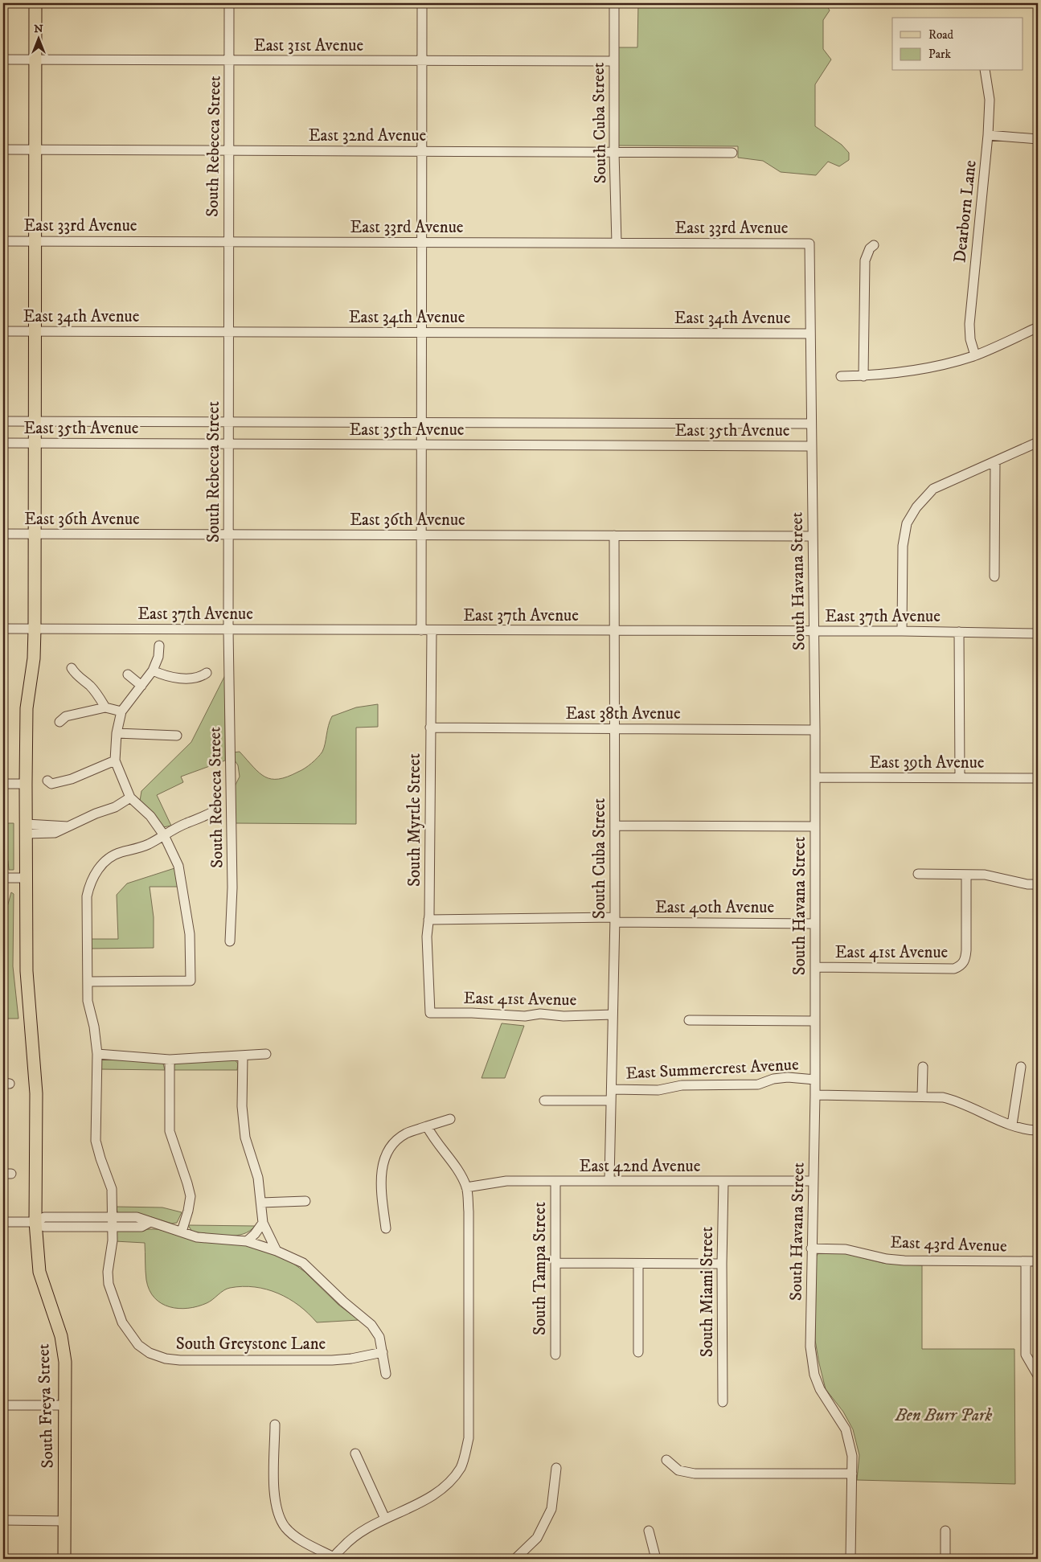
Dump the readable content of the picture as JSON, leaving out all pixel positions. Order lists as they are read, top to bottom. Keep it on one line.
{"streets":{"main road":["South Freya Street"],"street":["East 31st Avenue","South Cuba Street","East 32nd Avenue","South Rebecca Street","Dearborn Lane","East 33rd Avenue","East 34th Avenue","East 35th Avenue","East 36th Avenue","South Havana Street","East 37th Avenue","East 38th Avenue","East 39th Avenue","South Myrtle Street","East 40th Avenue","East 41st Avenue","East Summercrest Avenue","East 42nd Avenue","East 43rd Avenue","South Tampa Street","South Miami Street","South Greystone Lane"]},"crossings":[["East 31st Avenue","South Cuba Street"],["East 31st Avenue","South Rebecca Street"],["East 31st Avenue","South Freya Street"],["South Cuba Street","East 32nd Avenue"],["South Cuba Street","East 33rd Avenue"],["South Cuba Street","East 36th Avenue"],["South Cuba Street","East 37th Avenue"],["South Cuba Street","East 38th Avenue"],["South Cuba Street","East 40th Avenue"],["South Cuba Street","East 41st Avenue"],["South Cuba Street","East Summercrest Avenue"],["South Cuba Street","East 42nd Avenue"],["East 32nd Avenue","South Rebecca Street"],["East 32nd Avenue","South Freya Street"],["South Rebecca Street","East 33rd Avenue"],["South Rebecca Street","East 34th Avenue"],["South Rebecca Street","East 35th Avenue"],["South Rebecca Street","East 36th Avenue"],["South Rebecca Street","East 37th Avenue"],["East 33rd Avenue","South Havana Street"],["East 33rd Avenue","South Freya Street"],["East 34th Avenue","South Havana Street"],["East 34th Avenue","South Freya Street"],["East 35th Avenue","South Havana Street"],["East 35th Avenue","South Freya Street"],["East 36th Avenue","South Havana Street"],["East 36th Avenue","South Freya Street"],["South Havana Street","East 37th Avenue"],["South Havana Street","East 38th Avenue"],["South Havana Street","East 39th Avenue"],["South Havana Street","East 40th Avenue"],["South Havana Street","East 41st Avenue"],["South Havana Street","East Summercrest Avenue"],["South Havana Street","East 42nd Avenue"],["South Havana Street","East 43rd Avenue"],["East 37th Avenue","South Myrtle Street"],["East 37th Avenue","South Freya Street"],["East 38th Avenue","South Myrtle Street"],["South Myrtle Street","East 40th Avenue"],["South Myrtle Street","East 41st Avenue"],["East 42nd Avenue","South Tampa Street"],["East 42nd Avenue","South Miami Street"]],"parks":["Ben Burr Park"],"legend":["Road","Park"],"north":"top"}
